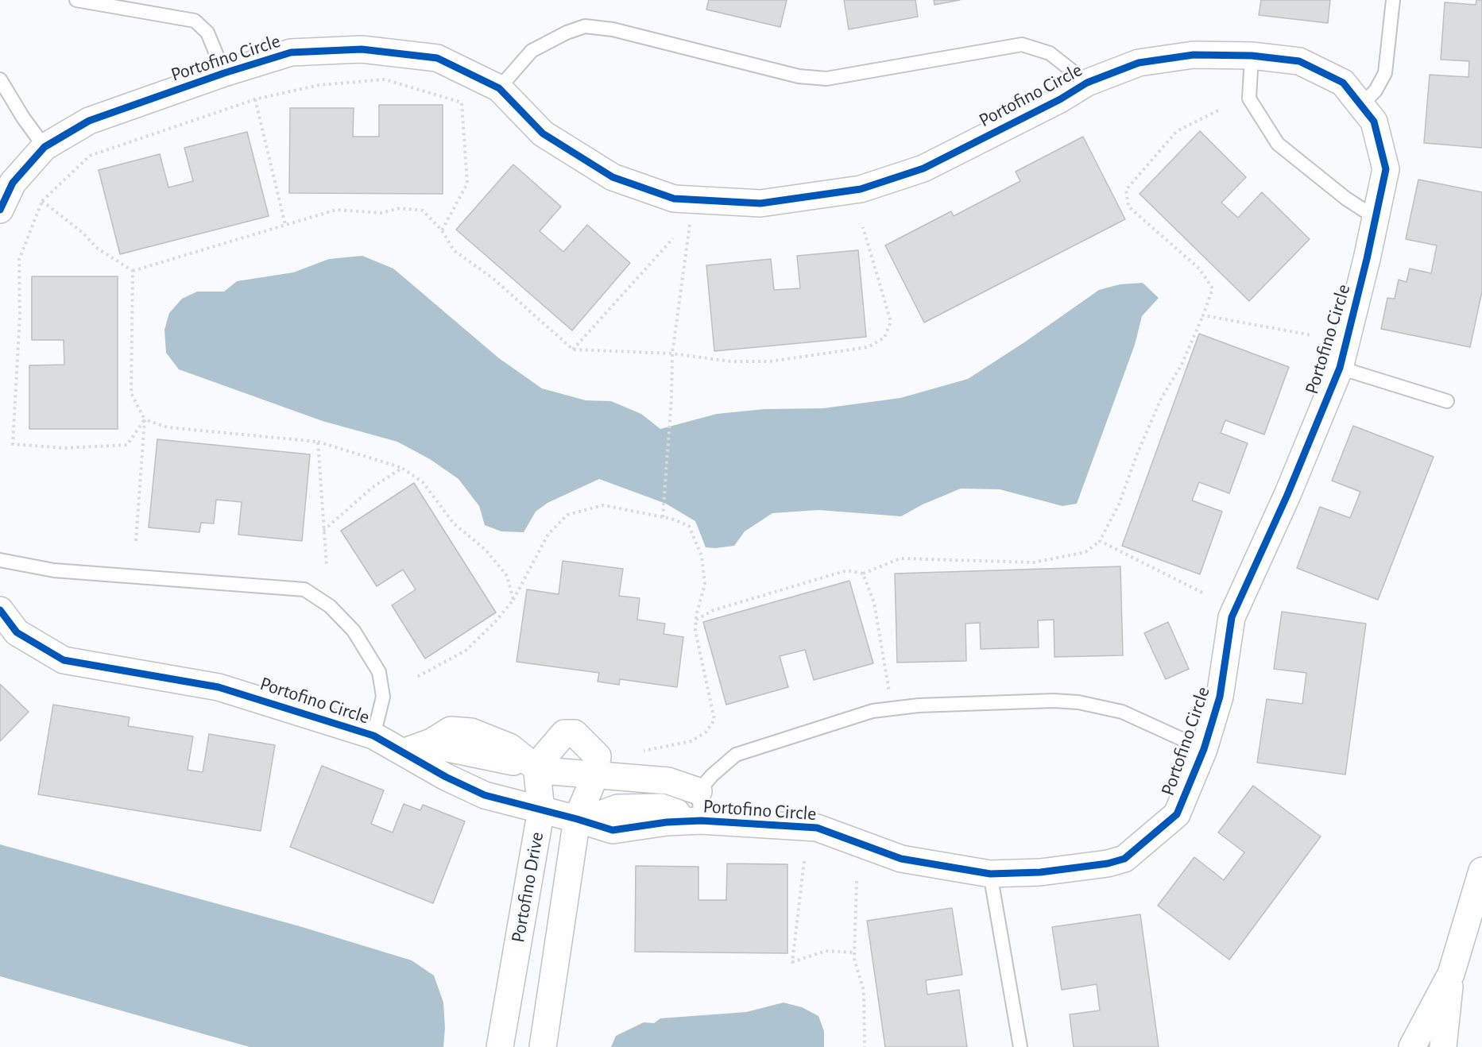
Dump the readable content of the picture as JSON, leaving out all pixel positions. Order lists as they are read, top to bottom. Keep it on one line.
{"streets":{"street":["Portofino Circle","Portofino Drive"]},"crossings":[["Portofino Circle","Portofino Drive"]]}
